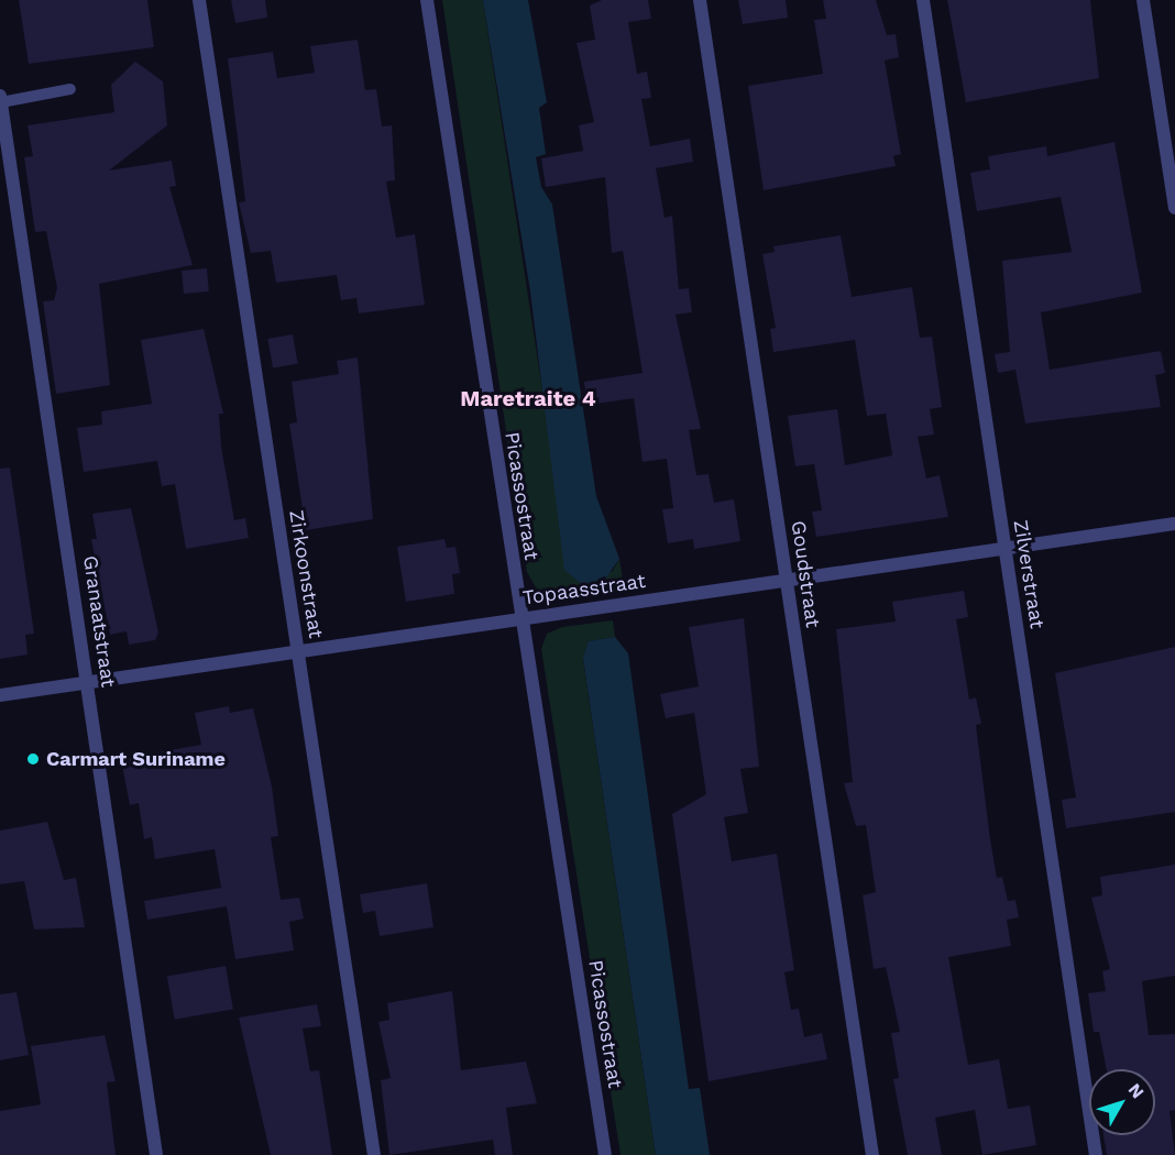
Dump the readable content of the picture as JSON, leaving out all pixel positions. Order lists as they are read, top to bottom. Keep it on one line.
{"streets":{"street":["Picassostraat","Zirkoonstraat","Goudstraat","Zilverstraat","Topaasstraat","Granaatstraat"]},"crossings":[["Picassostraat","Topaasstraat"],["Zirkoonstraat","Topaasstraat"],["Goudstraat","Topaasstraat"],["Zilverstraat","Topaasstraat"],["Topaasstraat","Granaatstraat"]],"districts":["Maretraite 4"],"places":["Carmart Suriname"],"north":"top right"}
